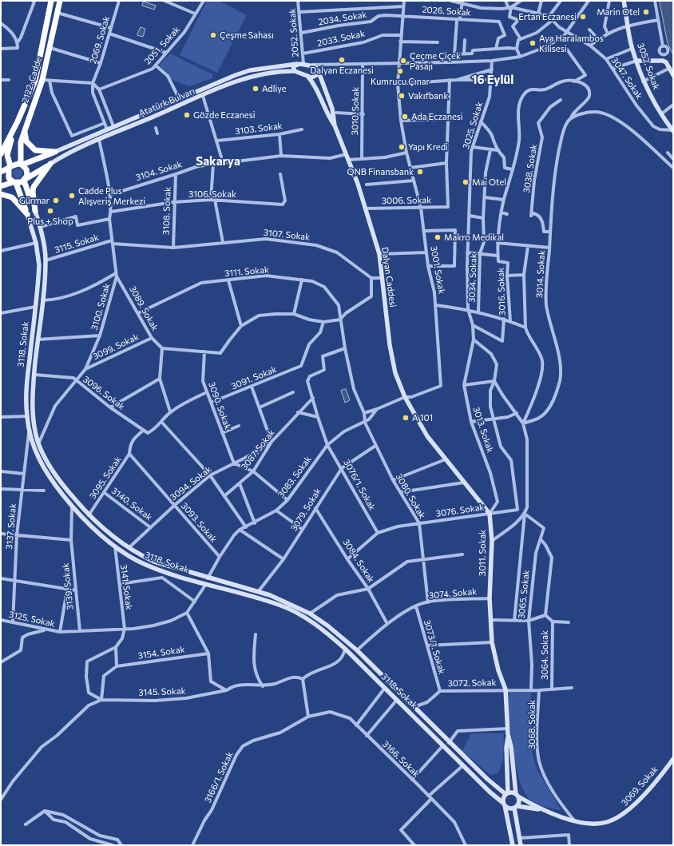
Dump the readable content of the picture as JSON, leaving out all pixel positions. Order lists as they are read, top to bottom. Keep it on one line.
{"streets":{"highway":["2122. Cadde"],"main road":["3052. Sokak","Atatürk Bulvarı","Dalyan Caddesi","3118. Sokak","3011. Sokak","3069. Sokak"],"street":["2026. Sokak","2034. Sokak","2052. Sokak","2033. Sokak","2069. Sokak","2051. Sokak","3047. Sokak","3010. Sokak","3025. Sokak","3103. Sokak","3038. Sokak","3104. Sokak","3106. Sokak","3006. Sokak","3108. Sokak","3107. Sokak","3115. Sokak","3001. Sokak","3111. Sokak","3014. Sokak","3034. Sokak","3016. Sokak","3100. Sokak","3089. Sokak","3099. Sokak","3091. Sokak","3096. Sokak","3090. Sokak","3013. Sokak","3087. Sokak","3083. Sokak","3095. Sokak","3094. Sokak","3076/1. Sokak","3080. Sokak","3140. Sokak","3079. Sokak","3076. Sokak","3093. Sokak","3137. Sokak","3084. Sokak","3139. Sokak","3141. Sokak","3074. Sokak","3065. Sokak","3125. Sokak","3073/1. Sokak","3154. Sokak","3064. Sokak","3072. Sokak","3145. Sokak","3068. Sokak","3166. Sokak","3166/1. Sokak"]},"crossings":[["2026. Sokak","2034. Sokak"],["2026. Sokak","3001. Sokak"],["2034. Sokak","2052. Sokak"],["2034. Sokak","3001. Sokak"],["2052. Sokak","2033. Sokak"],["2052. Sokak","Atatürk Bulvarı"],["2033. Sokak","3001. Sokak"],["3052. Sokak","3047. Sokak"],["Atatürk Bulvarı","3100. Sokak"],["3025. Sokak","3013. Sokak"],["3038. Sokak","3014. Sokak"],["3104. Sokak","3108. Sokak"],["3104. Sokak","Dalyan Caddesi"],["3104. Sokak","3100. Sokak"],["3106. Sokak","3108. Sokak"],["3106. Sokak","3100. Sokak"],["3006. Sokak","3001. Sokak"],["3006. Sokak","Dalyan Caddesi"],["3108. Sokak","3107. Sokak"],["3107. Sokak","3115. Sokak"],["3107. Sokak","3100. Sokak"],["3115. Sokak","3100. Sokak"],["3115. Sokak","3118. Sokak"],["3001. Sokak","3083. Sokak"],["3111. Sokak","3089. Sokak"],["Dalyan Caddesi","3083. Sokak"],["3100. Sokak","3089. Sokak"],["3100. Sokak","3118. Sokak"],["3100. Sokak","3099. Sokak"],["3100. Sokak","3096. Sokak"],["3089. Sokak","3099. Sokak"],["3118. Sokak","3096. Sokak"],["3118. Sokak","3095. Sokak"],["3118. Sokak","3094. Sokak"],["3118. Sokak","3079. Sokak"],["3118. Sokak","3137. Sokak"],["3118. Sokak","3011. Sokak"],["3118. Sokak","3139. Sokak"],["3118. Sokak","3141. Sokak"],["3118. Sokak","3074. Sokak"],["3091. Sokak","3090. Sokak"],["3096. Sokak","3095. Sokak"],["3090. Sokak","3094. Sokak"],["3013. Sokak","3076. Sokak"],["3013. Sokak","3011. Sokak"],["3087. Sokak","3094. Sokak"],["3087. Sokak","3076/1. Sokak"],["3083. Sokak","3076/1. Sokak"],["3083. Sokak","3080. Sokak"],["3095. Sokak","3140. Sokak"],["3095. Sokak","3093. Sokak"],["3094. Sokak","3140. Sokak"],["3094. Sokak","3093. Sokak"],["3076/1. Sokak","3079. Sokak"],["3076/1. Sokak","3076. Sokak"],["3080. Sokak","3079. Sokak"],["3080. Sokak","3076. Sokak"],["3080. Sokak","3074. Sokak"],["3079. Sokak","3084. Sokak"],["3076. Sokak","3011. Sokak"],["3076. Sokak","3084. Sokak"],["3137. Sokak","3125. Sokak"],["3011. Sokak","3074. Sokak"],["3011. Sokak","3072. Sokak"],["3011. Sokak","3068. Sokak"],["3084. Sokak","3074. Sokak"],["3139. Sokak","3125. Sokak"],["3141. Sokak","3125. Sokak"],["3074. Sokak","3073/1. Sokak"],["3065. Sokak","3068. Sokak"],["3073/1. Sokak","3072. Sokak"],["3072. Sokak","3068. Sokak"],["3068. Sokak","3069. Sokak"],["3166. Sokak","3166/1. Sokak"]],"districts":["16 Eylül","Sakarya"],"places":["Marin Otel","Ertan Eczanesi","Çeşme Sahası","Aya Haralambos Kilisesi","Dalyan Eczanesi","Çeçme Çiçek Pasajı","Kumrucu Çınar","Adliye","Vakıfbank","Gözde Eczanesi","Ada Eczanesi","Yapı Kredi","QNB Finansbank","Mai Otel","Cadde Plus Alışveriş Merkezi","Gürmar","Plus + Shop","Makro Medikal","A 101"]}
